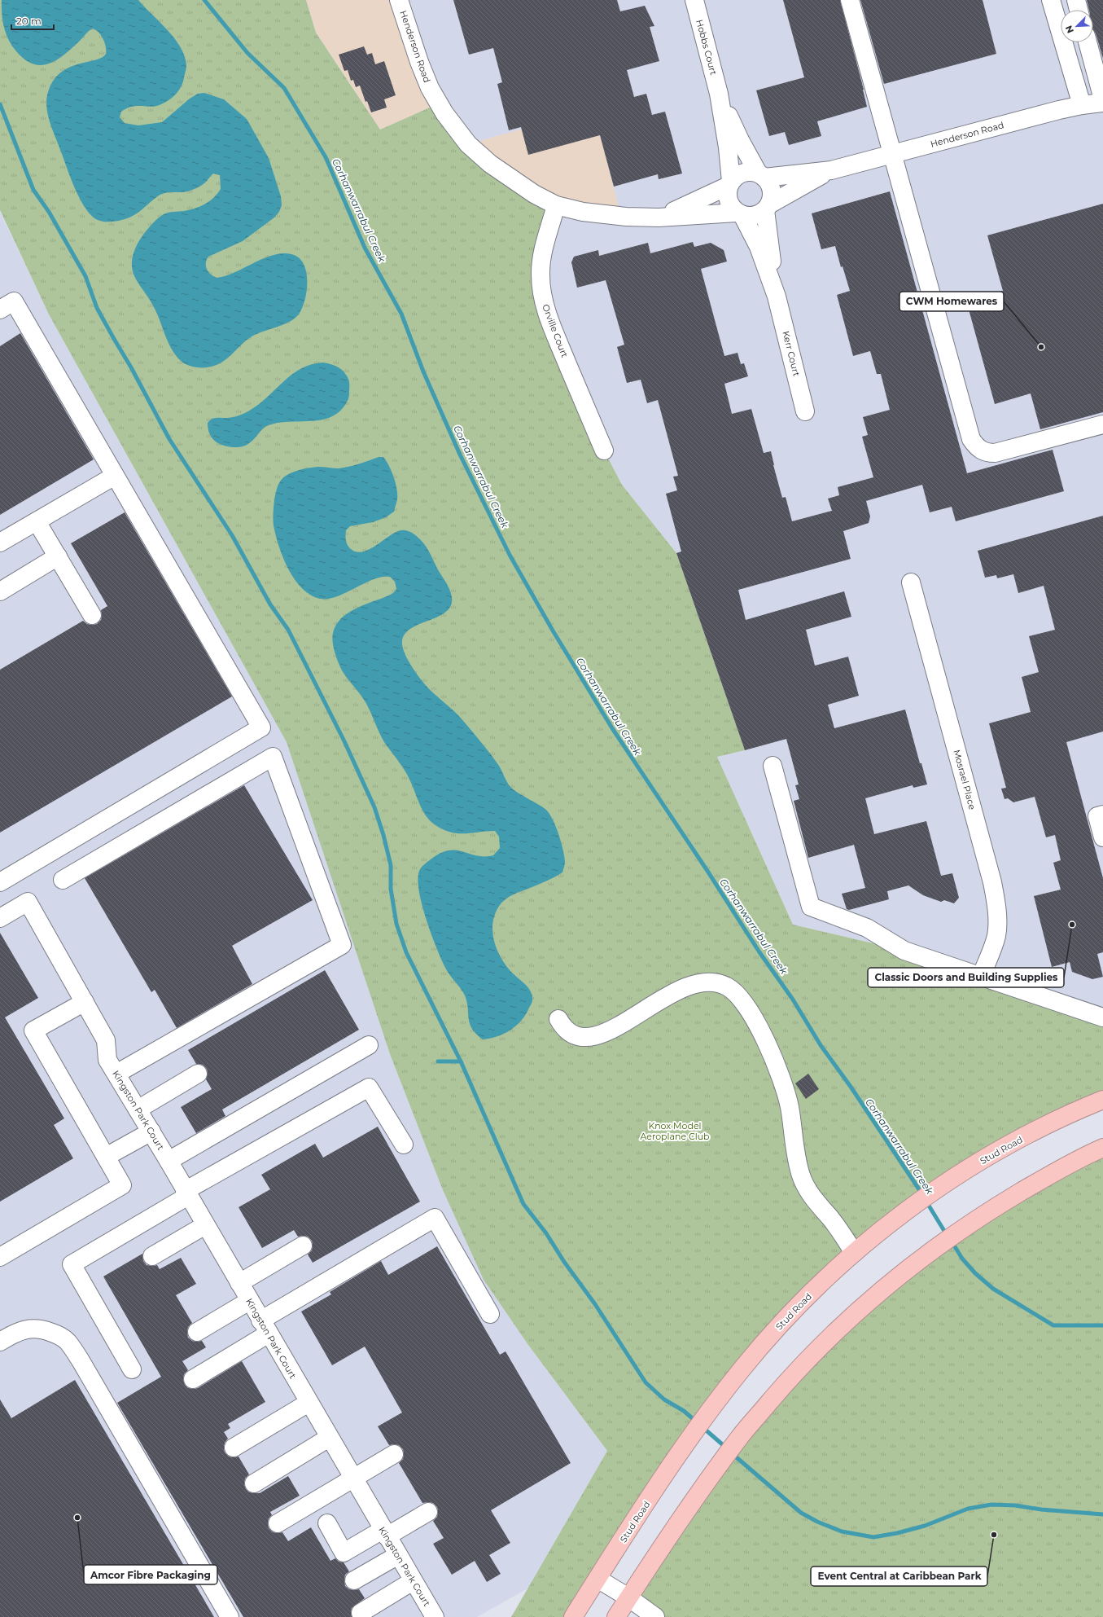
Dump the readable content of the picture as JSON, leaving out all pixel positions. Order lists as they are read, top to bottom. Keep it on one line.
{"streets":{"highway":["Stud Road"],"street":["Henderson Road","Hobbs Court","Orville Court","Kerr Court","Mosrael Place","Kingston Park Court"]},"crossings":[["Henderson Road","Hobbs Court"],["Henderson Road","Orville Court"],["Henderson Road","Kerr Court"],["Hobbs Court","Kerr Court"]],"water":["Corhanwarrabul Creek"],"parks":["Knox Model Aeroplane Club"],"places":["CWM Homewares","Classic Doors and Building Supplies","Amcor Fibre Packaging","Event Central at Caribbean Park"],"scale_bar":"20 m","north":"bottom left"}
